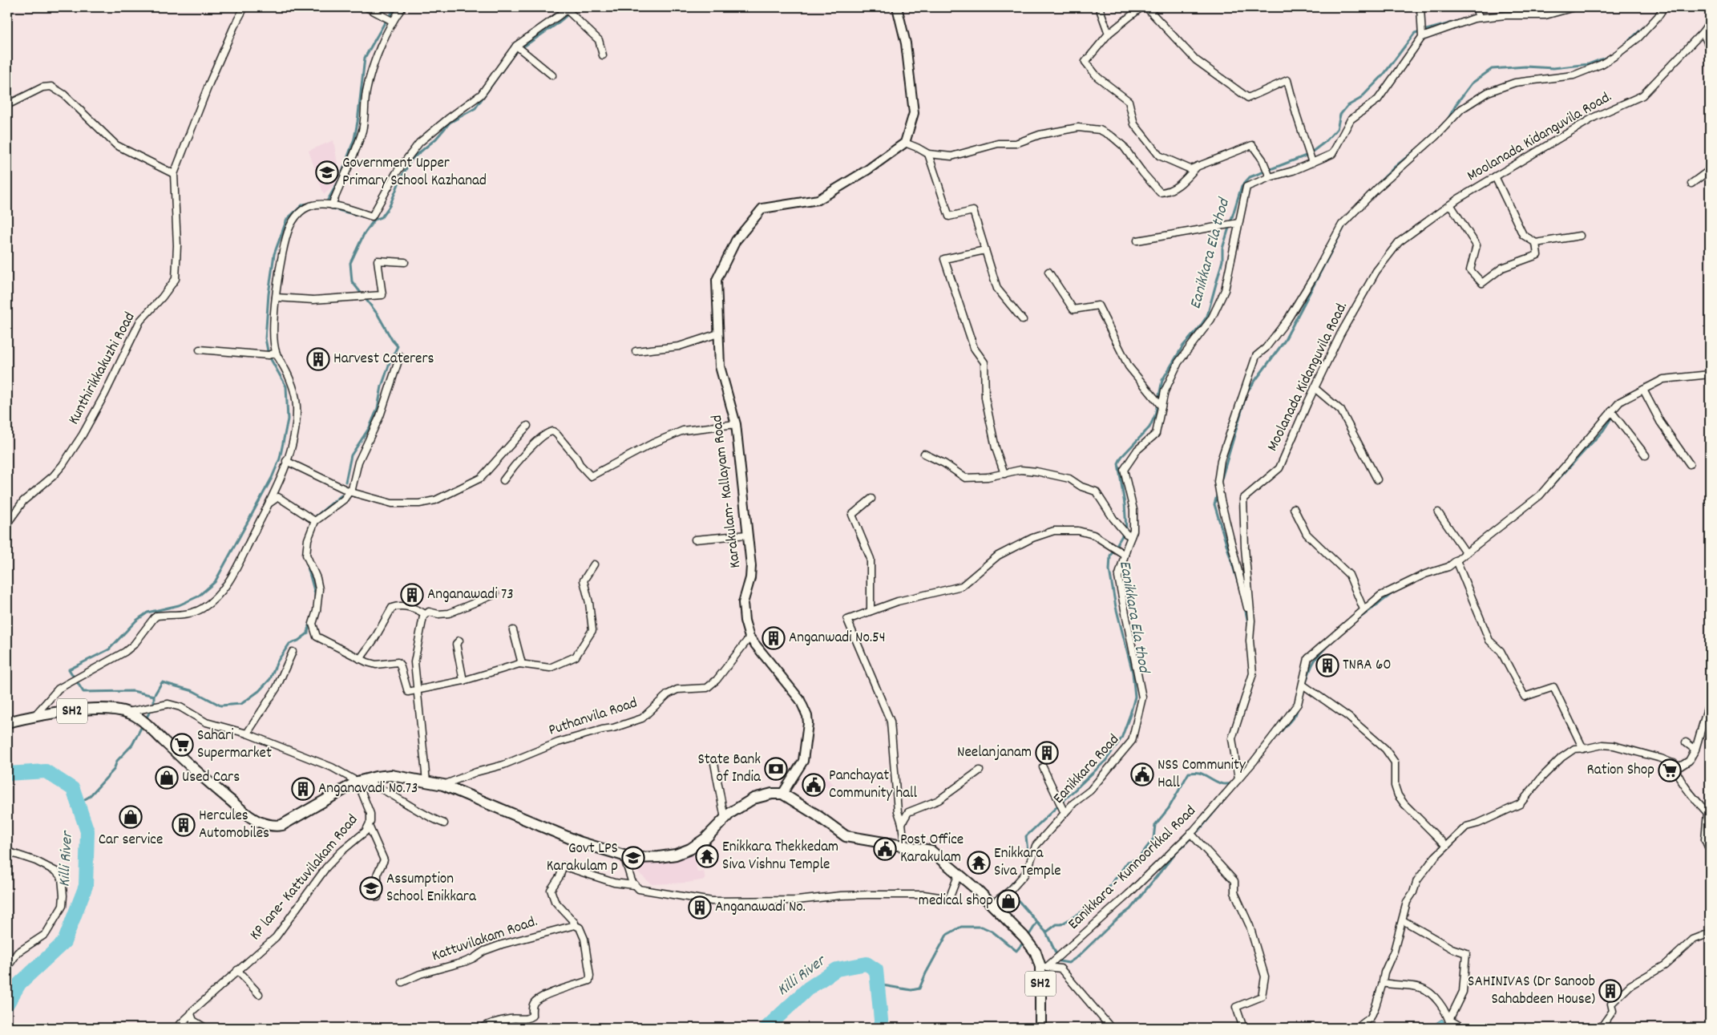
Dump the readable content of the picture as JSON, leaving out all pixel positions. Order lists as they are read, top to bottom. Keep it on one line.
{"streets":{"main road":["SH2"],"street":["Moolanada Kidanguvila Road.","Kunthirikkakuzhi Road","Karakulam- Kallayam Road","Puthanvila Road","Eanikkara Road","Eanikkara - Kunnoorkkal Road","KP lane- Kattuvilakam Road","Kattuvilakam Road."]},"crossings":[["Moolanada Kidanguvila Road.","Eanikkara - Kunnoorkkal Road"],["Karakulam- Kallayam Road","SH2"],["Karakulam- Kallayam Road","Puthanvila Road"],["SH2","Puthanvila Road"],["SH2","Eanikkara Road"],["SH2","Eanikkara - Kunnoorkkal Road"],["SH2","KP lane- Kattuvilakam Road"]],"water":["Eanikkara Ela thod","Killi River"],"places":{"school or university":["Government Upper Primary School Kazhanad","Govt LPS Karakulam p","Assumption School Enikkara"],"building":["Harvest Caterers","Anganawadi 73","Anganwadi No.54","TNRA 60","Neelanjanam","Anganavadi No.73","Hercules Automobiles","Anganawadi No.","SAHINIVAS (Dr Sanoob Sahabdeen House)"],"supermarket":["Sahari Supermarket","Ration Shop"],"bank":["State Bank of India"],"public building":["NSS Community Hall","Panchayat Community hall","Post Office Karakulam"],"shop":["Used Cars","Car service","medical shop"],"temple":["Enikkara Thekkedam Siva Vishnu Temple","Enikkara Siva Temple"]}}
